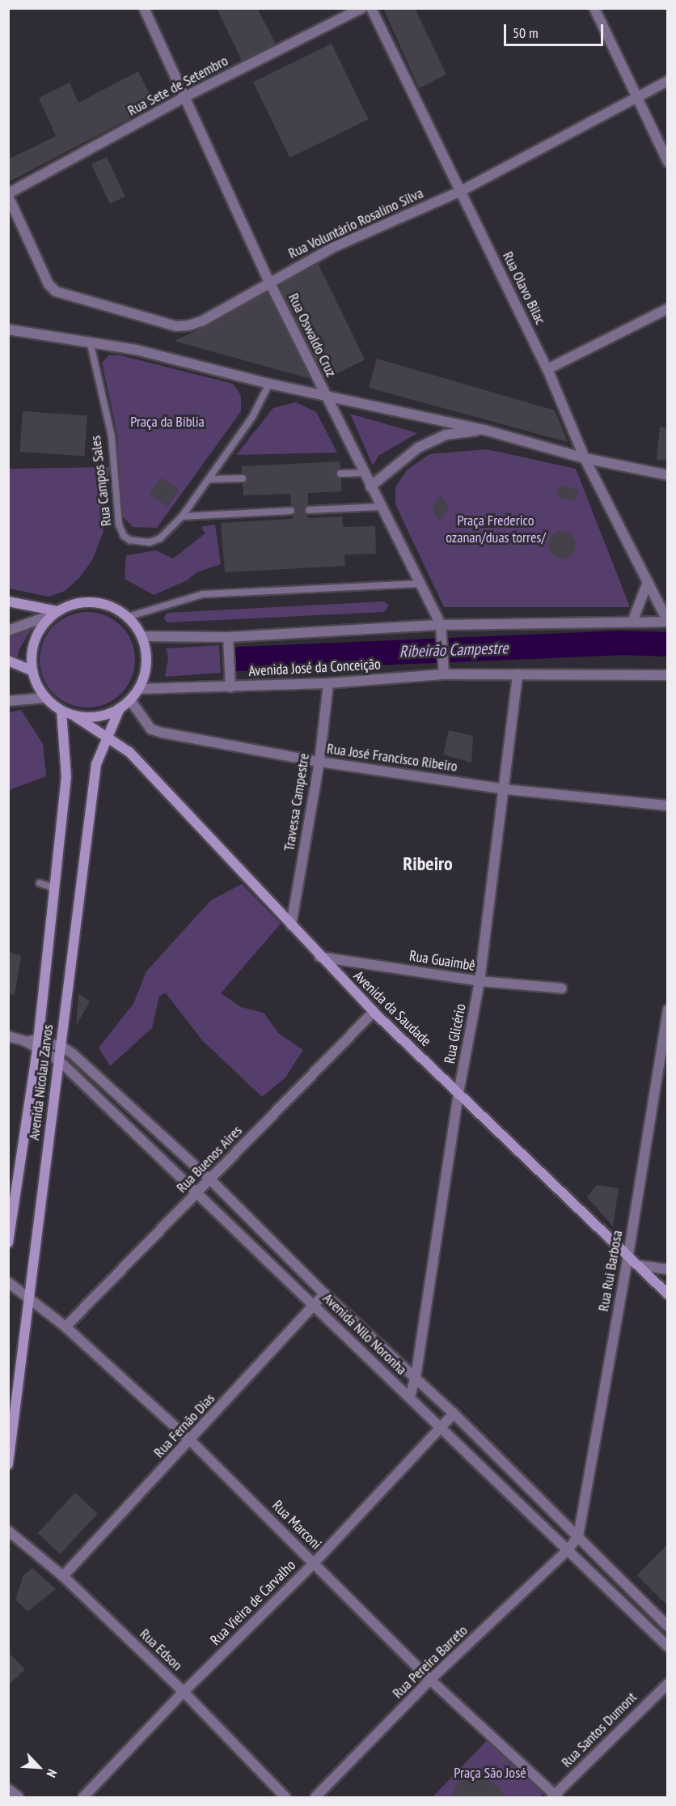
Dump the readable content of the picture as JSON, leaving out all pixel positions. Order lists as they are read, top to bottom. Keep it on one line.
{"streets":{"main road":["Avenida da Saudade","Avenida Nicolau Zarvos"],"street":["Rua Sete de Setembro","Rua Voluntário Rosalino Silva","Rua Olavo Bilac","Rua Oswaldo Cruz","Avenida José da Conceição","Rua José Francisco Ribeiro","Travessa Campestre","Rua Guaimbê","Rua Glicério","Rua Buenos Aires","Rua Rui Barbosa","Avenida Nilo Noronha","Rua Fernão Dias","Rua Marconi","Rua Vieira de Carvalho","Rua Edson","Rua Pereira Barreto","Rua Santos Dumont"],"lane":["Rua Campos Sales"]},"crossings":[["Rua Sete de Setembro","Rua Voluntário Rosalino Silva"],["Rua Sete de Setembro","Rua Oswaldo Cruz"],["Rua Voluntário Rosalino Silva","Rua Olavo Bilac"],["Rua Voluntário Rosalino Silva","Rua Oswaldo Cruz"],["Rua Oswaldo Cruz","Avenida José da Conceição"],["Avenida José da Conceição","Rua José Francisco Ribeiro"],["Avenida José da Conceição","Travessa Campestre"],["Avenida José da Conceição","Avenida da Saudade"],["Avenida José da Conceição","Rua Glicério"],["Avenida José da Conceição","Avenida Nicolau Zarvos"],["Rua José Francisco Ribeiro","Travessa Campestre"],["Rua José Francisco Ribeiro","Avenida da Saudade"],["Rua José Francisco Ribeiro","Rua Glicério"],["Rua José Francisco Ribeiro","Avenida Nicolau Zarvos"],["Travessa Campestre","Avenida da Saudade"],["Rua Guaimbê","Avenida da Saudade"],["Rua Guaimbê","Rua Glicério"],["Avenida da Saudade","Rua Glicério"],["Avenida da Saudade","Avenida Nicolau Zarvos"],["Avenida da Saudade","Rua Buenos Aires"],["Avenida da Saudade","Rua Rui Barbosa"],["Rua Glicério","Avenida Nilo Noronha"],["Avenida Nicolau Zarvos","Avenida Nilo Noronha"],["Avenida Nicolau Zarvos","Rua Marconi"],["Rua Buenos Aires","Avenida Nilo Noronha"],["Rua Buenos Aires","Rua Marconi"],["Rua Rui Barbosa","Avenida Nilo Noronha"],["Rua Rui Barbosa","Rua Pereira Barreto"],["Avenida Nilo Noronha","Rua Fernão Dias"],["Avenida Nilo Noronha","Rua Vieira de Carvalho"],["Avenida Nilo Noronha","Rua Pereira Barreto"],["Rua Fernão Dias","Rua Marconi"],["Rua Fernão Dias","Rua Edson"],["Rua Marconi","Rua Vieira de Carvalho"],["Rua Marconi","Rua Pereira Barreto"],["Rua Marconi","Rua Santos Dumont"],["Rua Vieira de Carvalho","Rua Edson"]],"districts":["Ribeiro"],"water":["Ribeirão Campestre"],"parks":["Praça da Bíblia","Praça Frederico ozanan/duas torres/","Praça São José"],"scale_bar":"50 m","north":"bottom right"}
